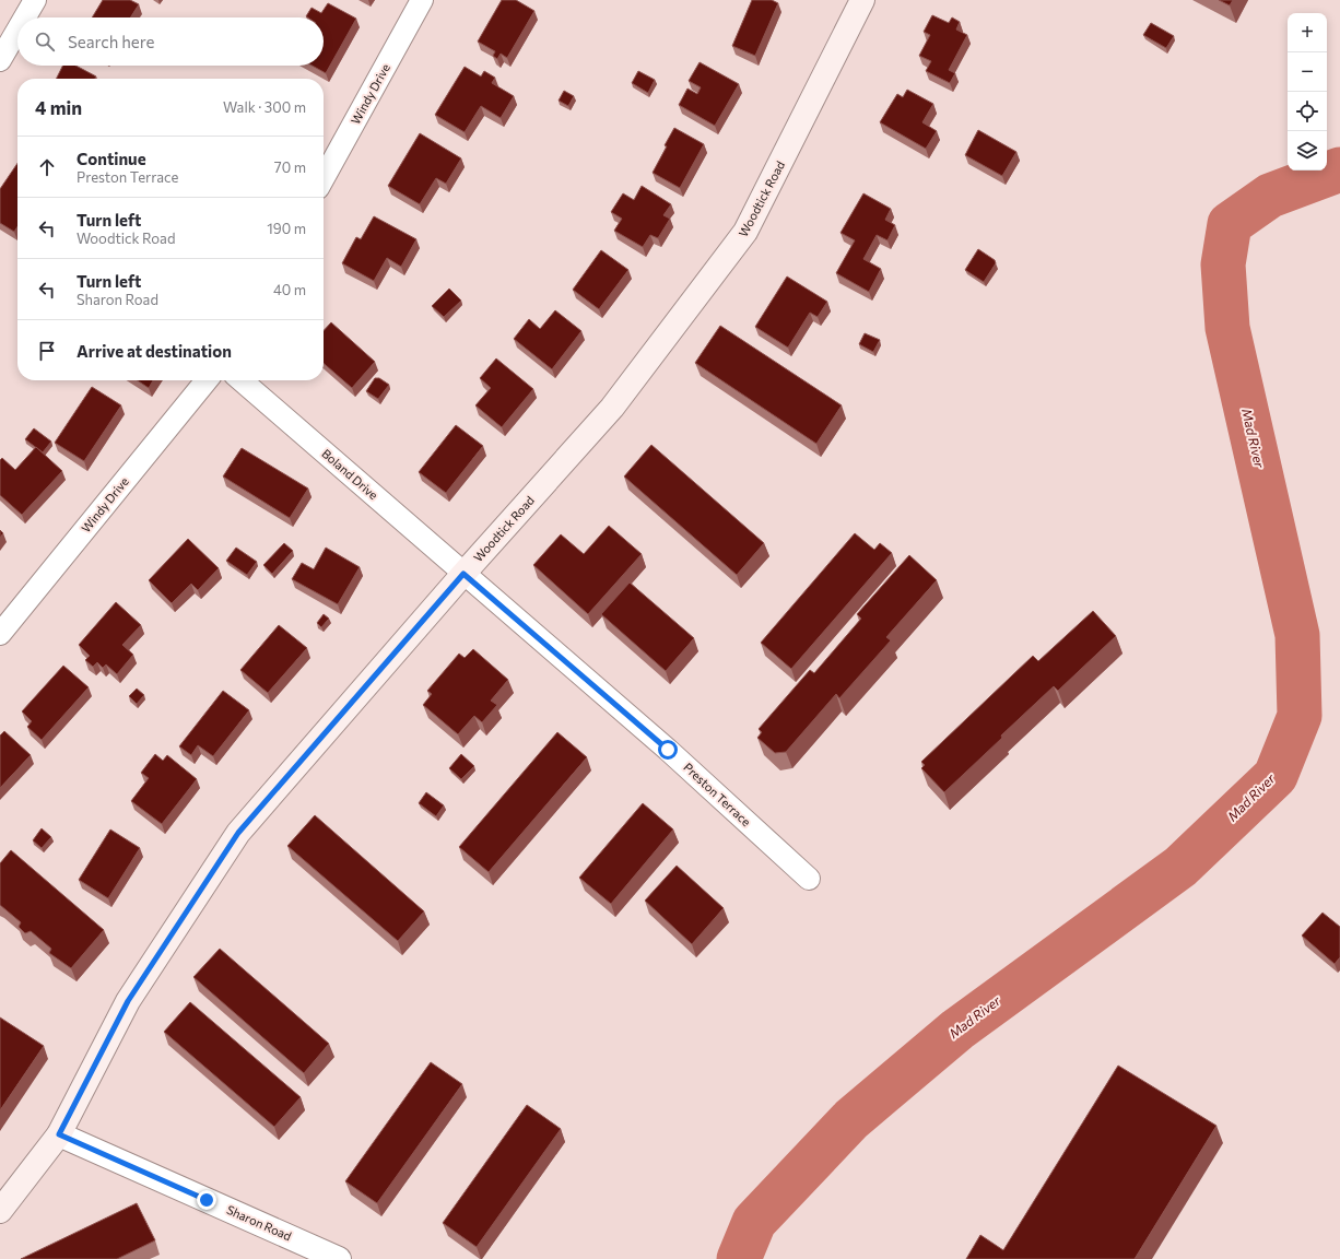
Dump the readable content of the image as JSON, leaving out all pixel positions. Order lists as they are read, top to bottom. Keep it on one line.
{"streets":{"main road":["Woodtick Road"],"street":["Windy Drive","Boland Drive","Preston Terrace","Sharon Road"]},"crossings":[["Woodtick Road","Boland Drive"],["Woodtick Road","Preston Terrace"],["Woodtick Road","Sharon Road"],["Boland Drive","Preston Terrace"]],"water":["Mad River"],"page":{"map_buttons":["+","−"],"search":"Search here","heading":["4 min","Walk · 300 m"],"list":[["Continue","Preston Terrace","70 m"],["Turn left","Woodtick Road","190 m"],["Turn left","Sharon Road","40 m"],"Arrive at destination"]}}
